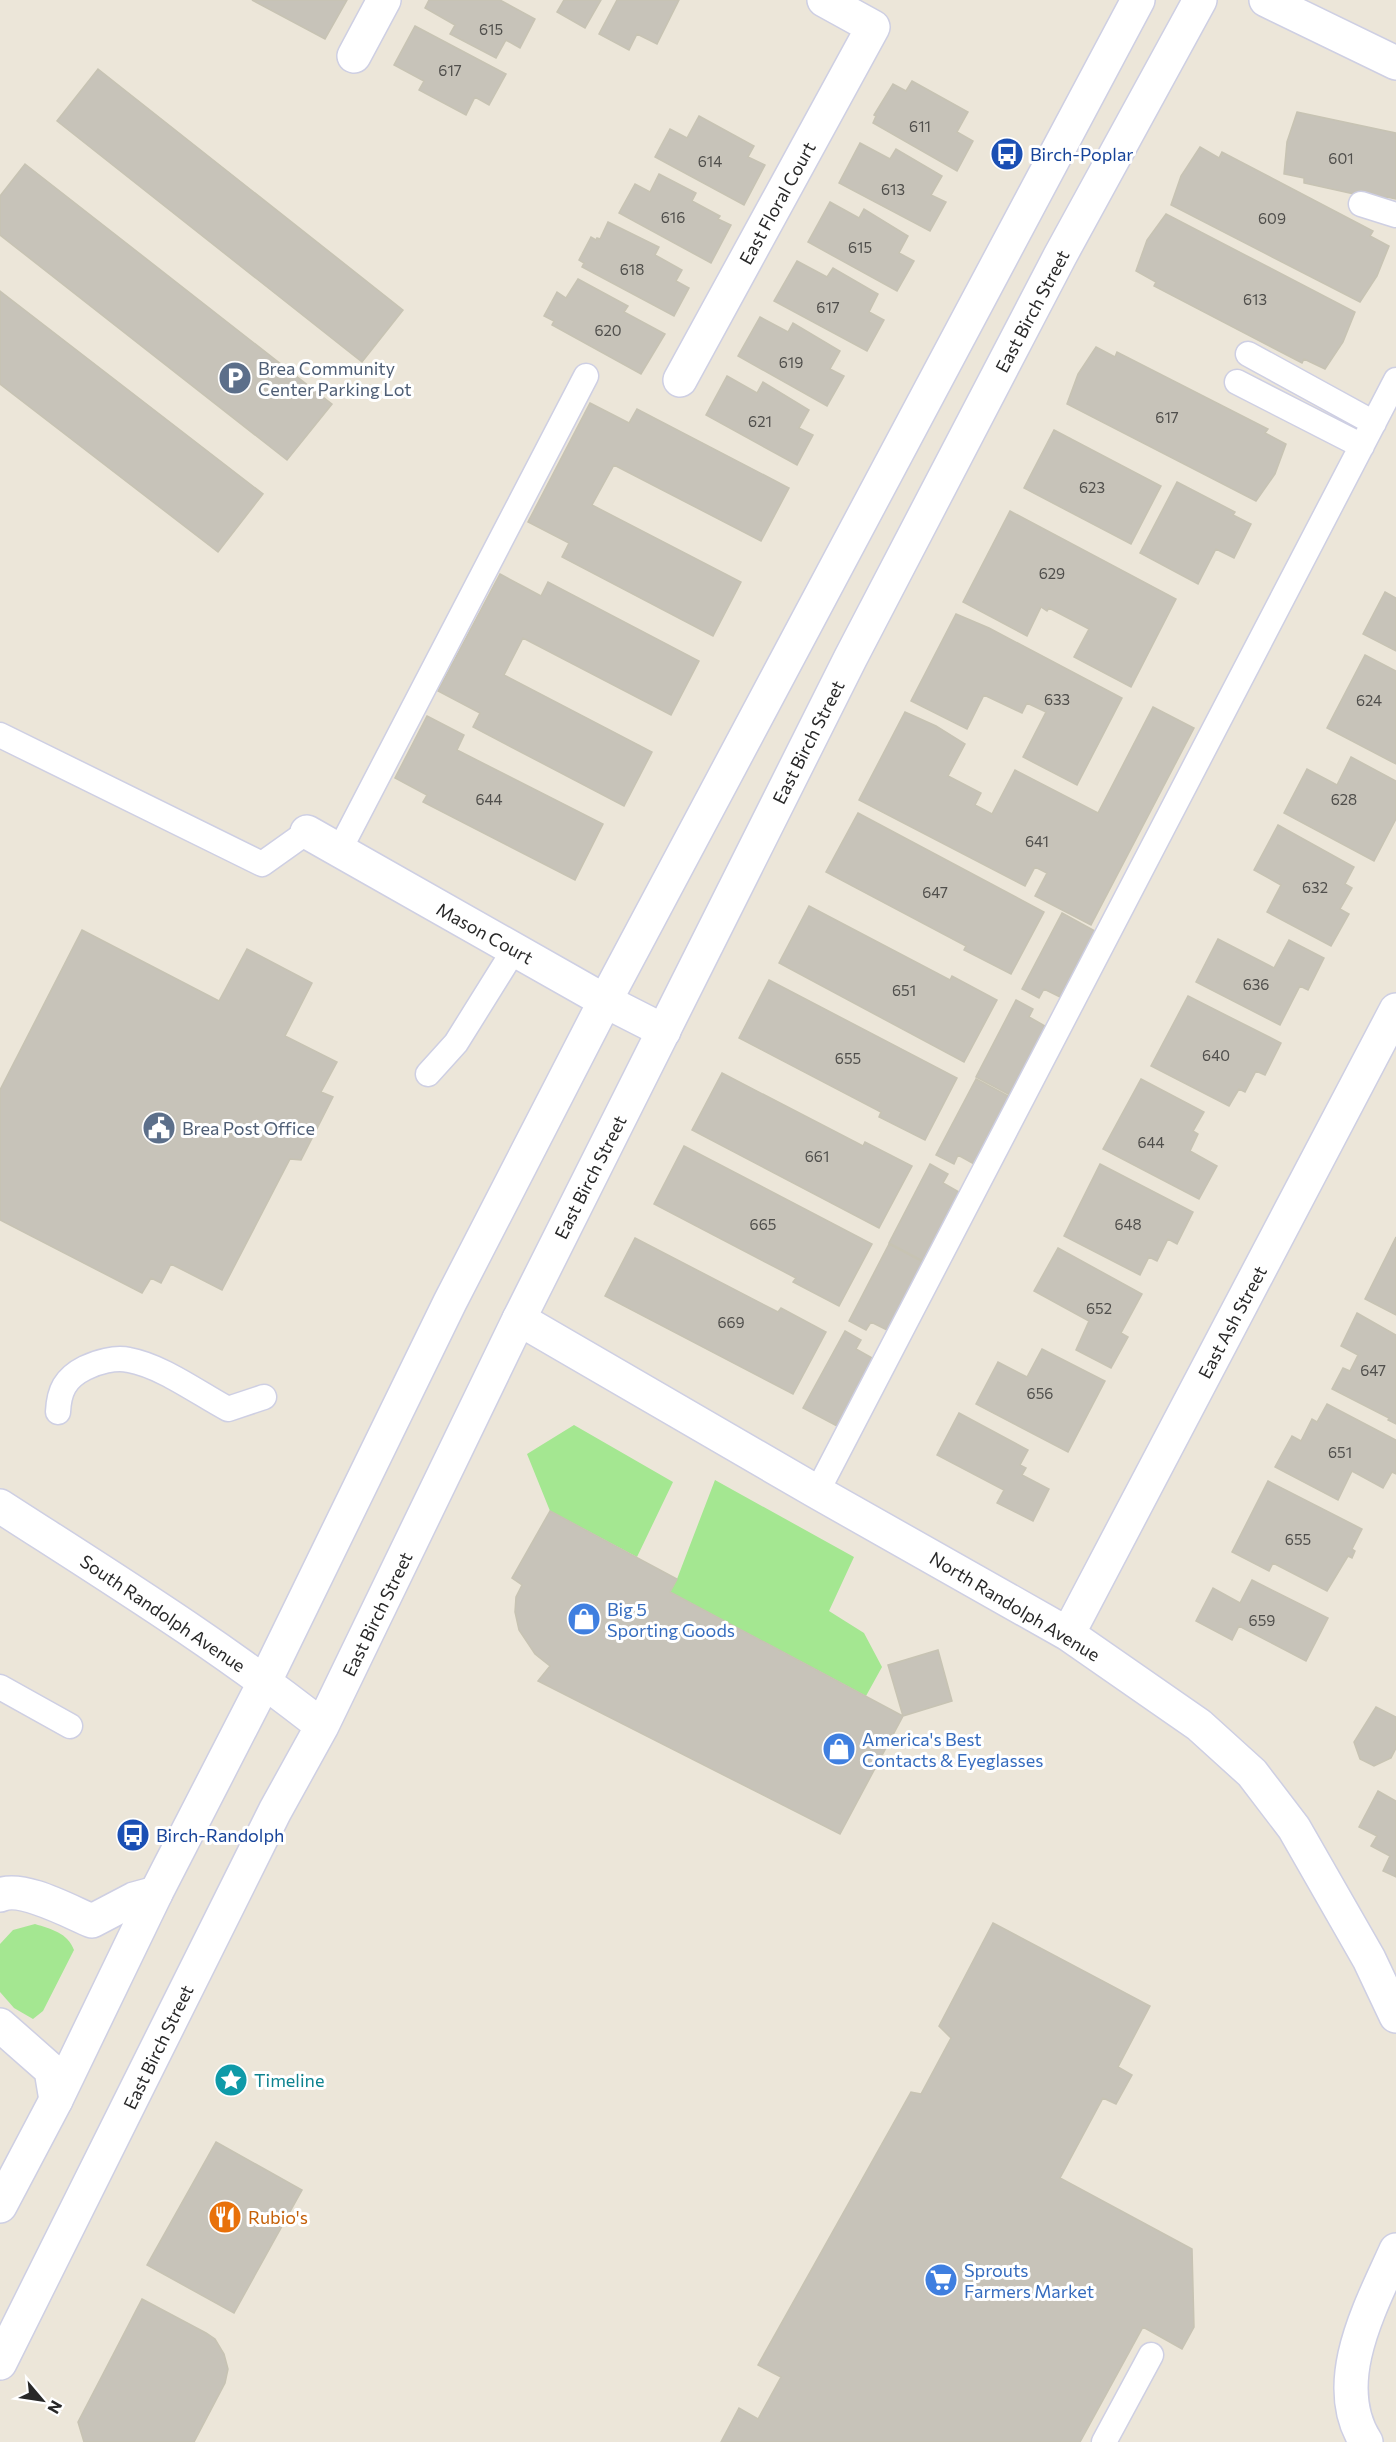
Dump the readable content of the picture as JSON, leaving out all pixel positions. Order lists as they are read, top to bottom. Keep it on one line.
{"streets":{"street":["East Floral Court","East Birch Street","Mason Court","East Ash Street","North Randolph Avenue","South Randolph Avenue"]},"crossings":[["East Birch Street","Mason Court"],["East Birch Street","North Randolph Avenue"],["East Birch Street","South Randolph Avenue"],["East Ash Street","North Randolph Avenue"]],"places":{"bus stop":["Birch-Poplar","Birch-Randolph"],"parking":["Brea Community Center Parking Lot"],"public building":["Brea Post Office"],"shop":["Big 5 Sporting Goods","America's Best Contacts & Eyeglasses"],"place":["Timeline"],"restaurant":["Rubio's"],"supermarket":["Sprouts Farmers Market"]},"house_numbers":["615","617","611","601","614","613","616","609","615","618","613","617","620","619","617","621","623","629","633","624","644","628","641","632","647","636","651","640","655","644","661","665","648","652","669","647","656","651","655","659"],"north":"bottom right"}
